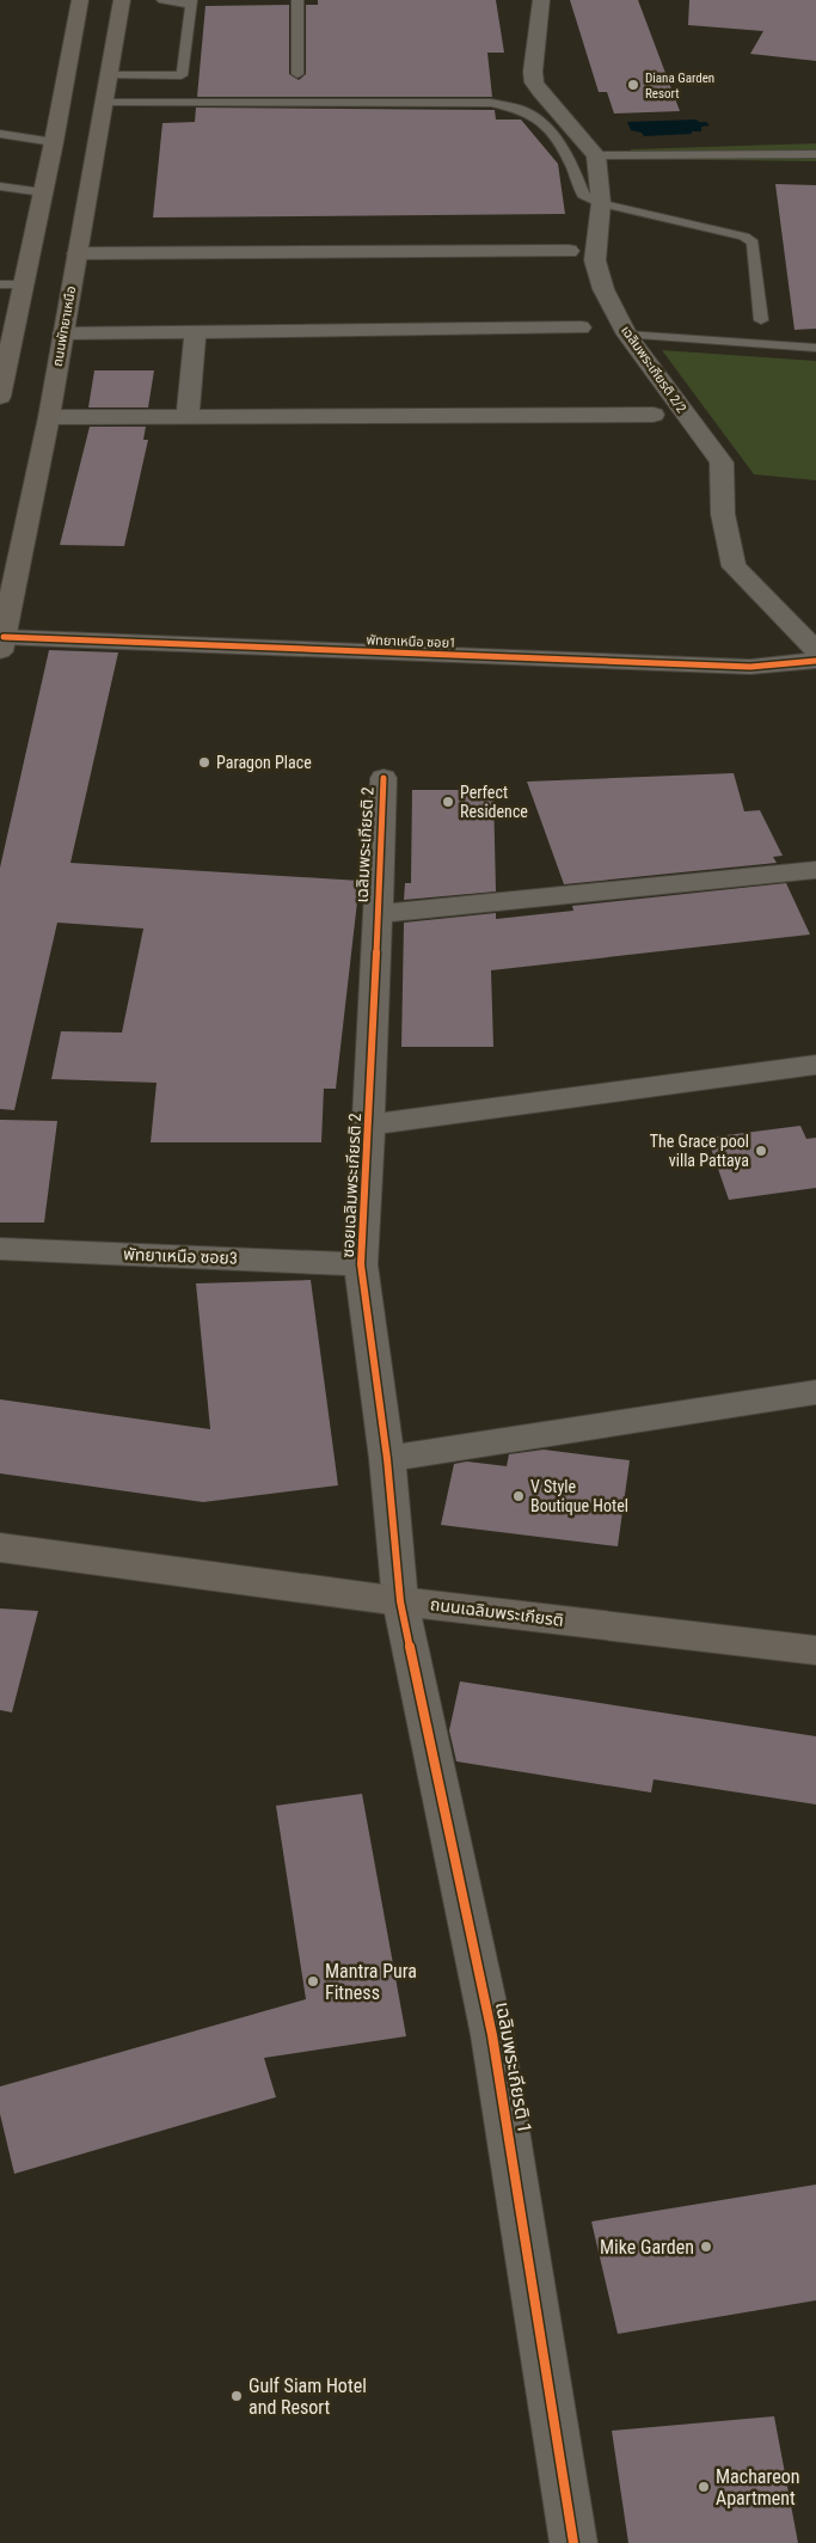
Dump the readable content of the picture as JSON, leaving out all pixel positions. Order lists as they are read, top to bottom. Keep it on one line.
{"streets":{"main road":["ถนนพัทยาเหนือ","ถนนเฉลิมพระเกียรติ"],"street":["เฉลิมพระเกียรติ 2/2","พัทยาเหนือ ซอย1","เฉลิมพระเกียรติ 2","ซอยเฉลิมพระเกียรติ 2","พัทยาเหนือ ซอย3","เฉลิมพระเกียรติ 1"]},"crossings":[["ถนนพัทยาเหนือ","พัทยาเหนือ ซอย1"],["เฉลิมพระเกียรติ 2/2","พัทยาเหนือ ซอย1"],["เฉลิมพระเกียรติ 2","ซอยเฉลิมพระเกียรติ 2"],["ซอยเฉลิมพระเกียรติ 2","พัทยาเหนือ ซอย3"],["ซอยเฉลิมพระเกียรติ 2","ถนนเฉลิมพระเกียรติ"],["ซอยเฉลิมพระเกียรติ 2","เฉลิมพระเกียรติ 1"],["ถนนเฉลิมพระเกียรติ","เฉลิมพระเกียรติ 1"]],"places":["Diana Garden Resort","Paragon Place","Perfect Residence","The Grace pool villa Pattaya","V Style Boutique Hotel","Mantra Pura Fitness","Mike Garden","Gulf Siam Hotel and Resort","Machareon Apartment"]}
